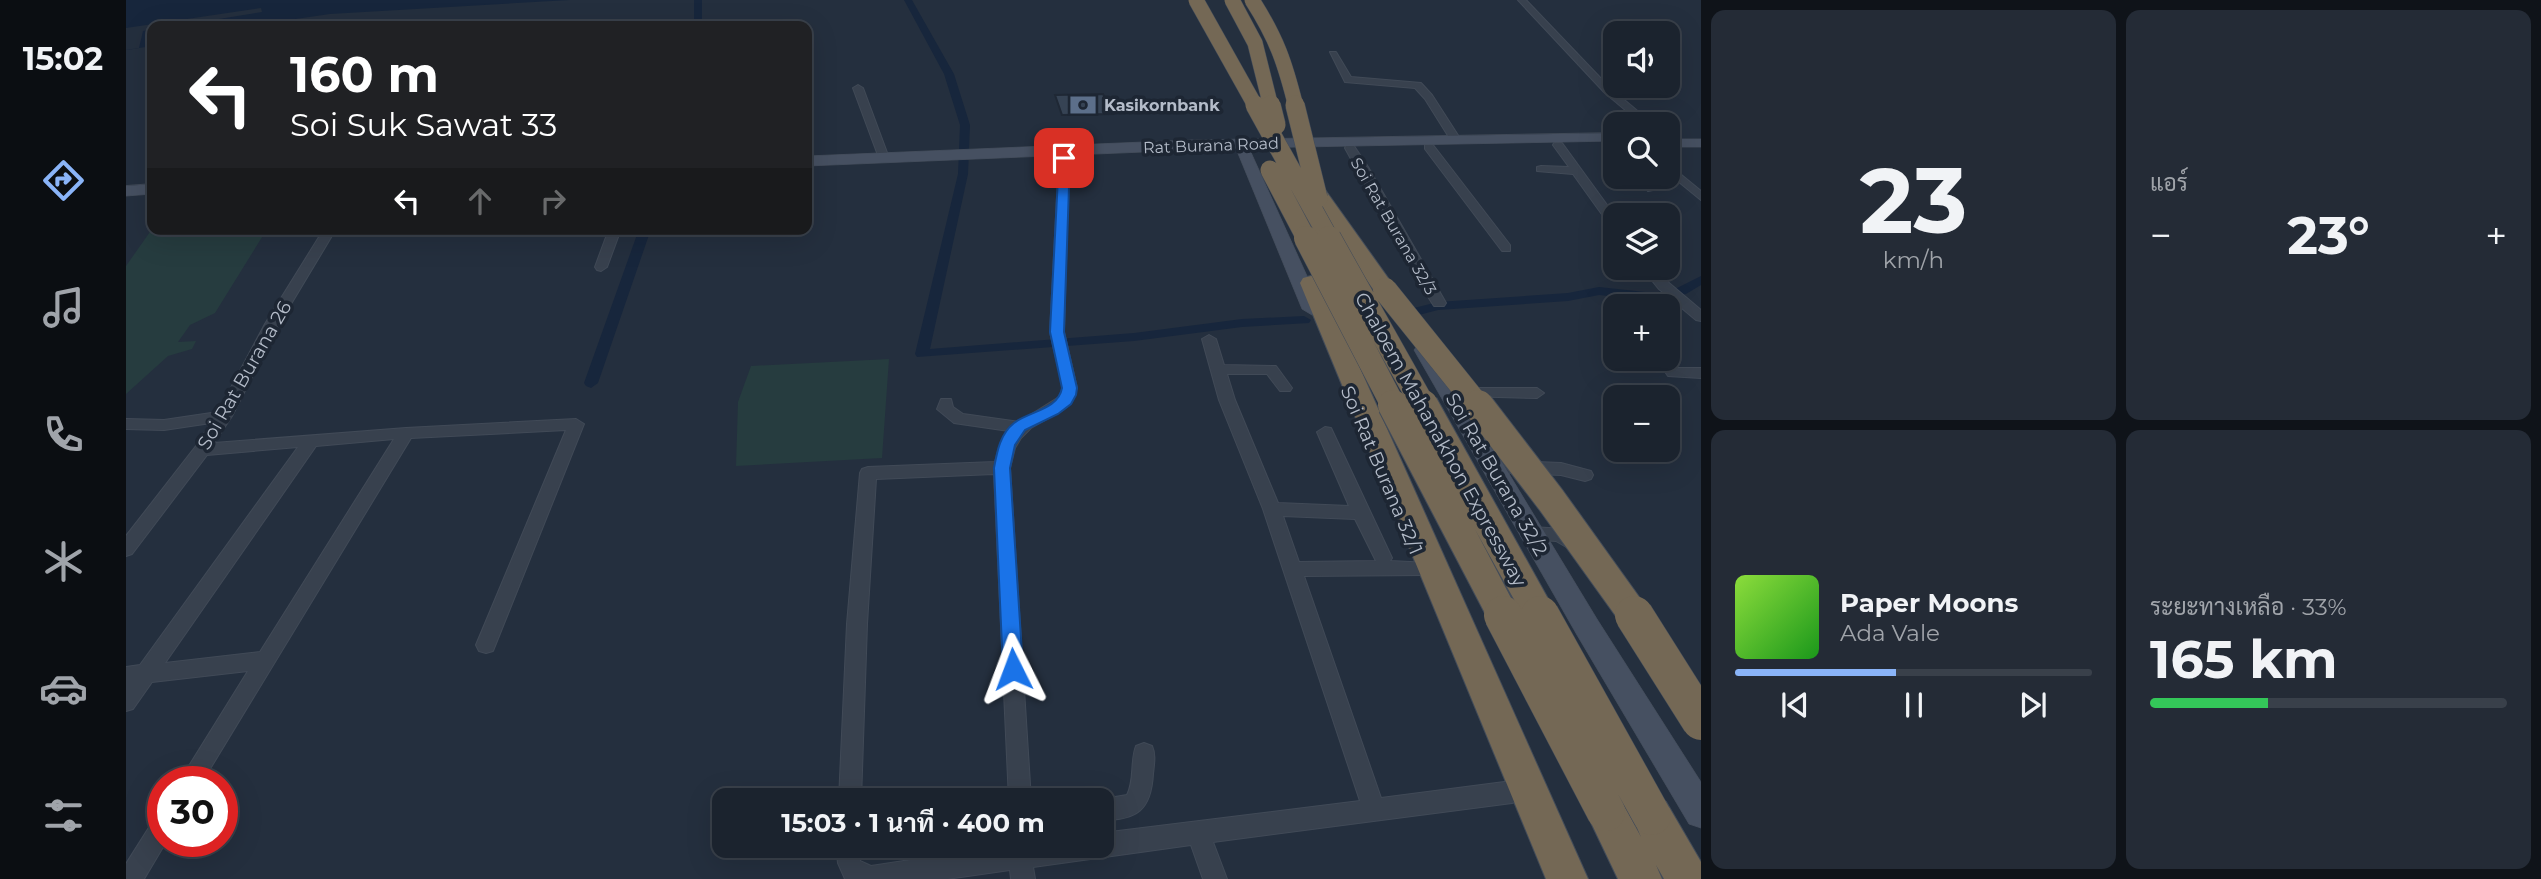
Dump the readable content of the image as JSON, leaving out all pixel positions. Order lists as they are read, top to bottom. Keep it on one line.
{"streets":{"highway":["Chaloem Mahanakhon Expressway"],"main road":["Rat Burana Road"],"street":["Soi Rat Burana 32/3","Soi Rat Burana 26","Soi Rat Burana 32/1","Soi Rat Burana 32/2"]},"crossings":[["Rat Burana Road","Soi Rat Burana 32/3"],["Rat Burana Road","Soi Rat Burana 32/1"],["Rat Burana Road","Soi Rat Burana 32/2"]],"places":{"bank":["Kasikornbank"]},"page":{"tabs":"15:02","tile":[["23","km/h"],"แอร์",["ระยะทางเหลือ · 33%","165 km"]],"map_buttons":["+","−"],"turn":["160 m","Soi Suk Sawat 33"],"heat":["−","23°","+"],"song":["Paper Moons","Ada Vale"],"limit":"30","trip":"15:03 · 1 นาที · 400 m"}}
